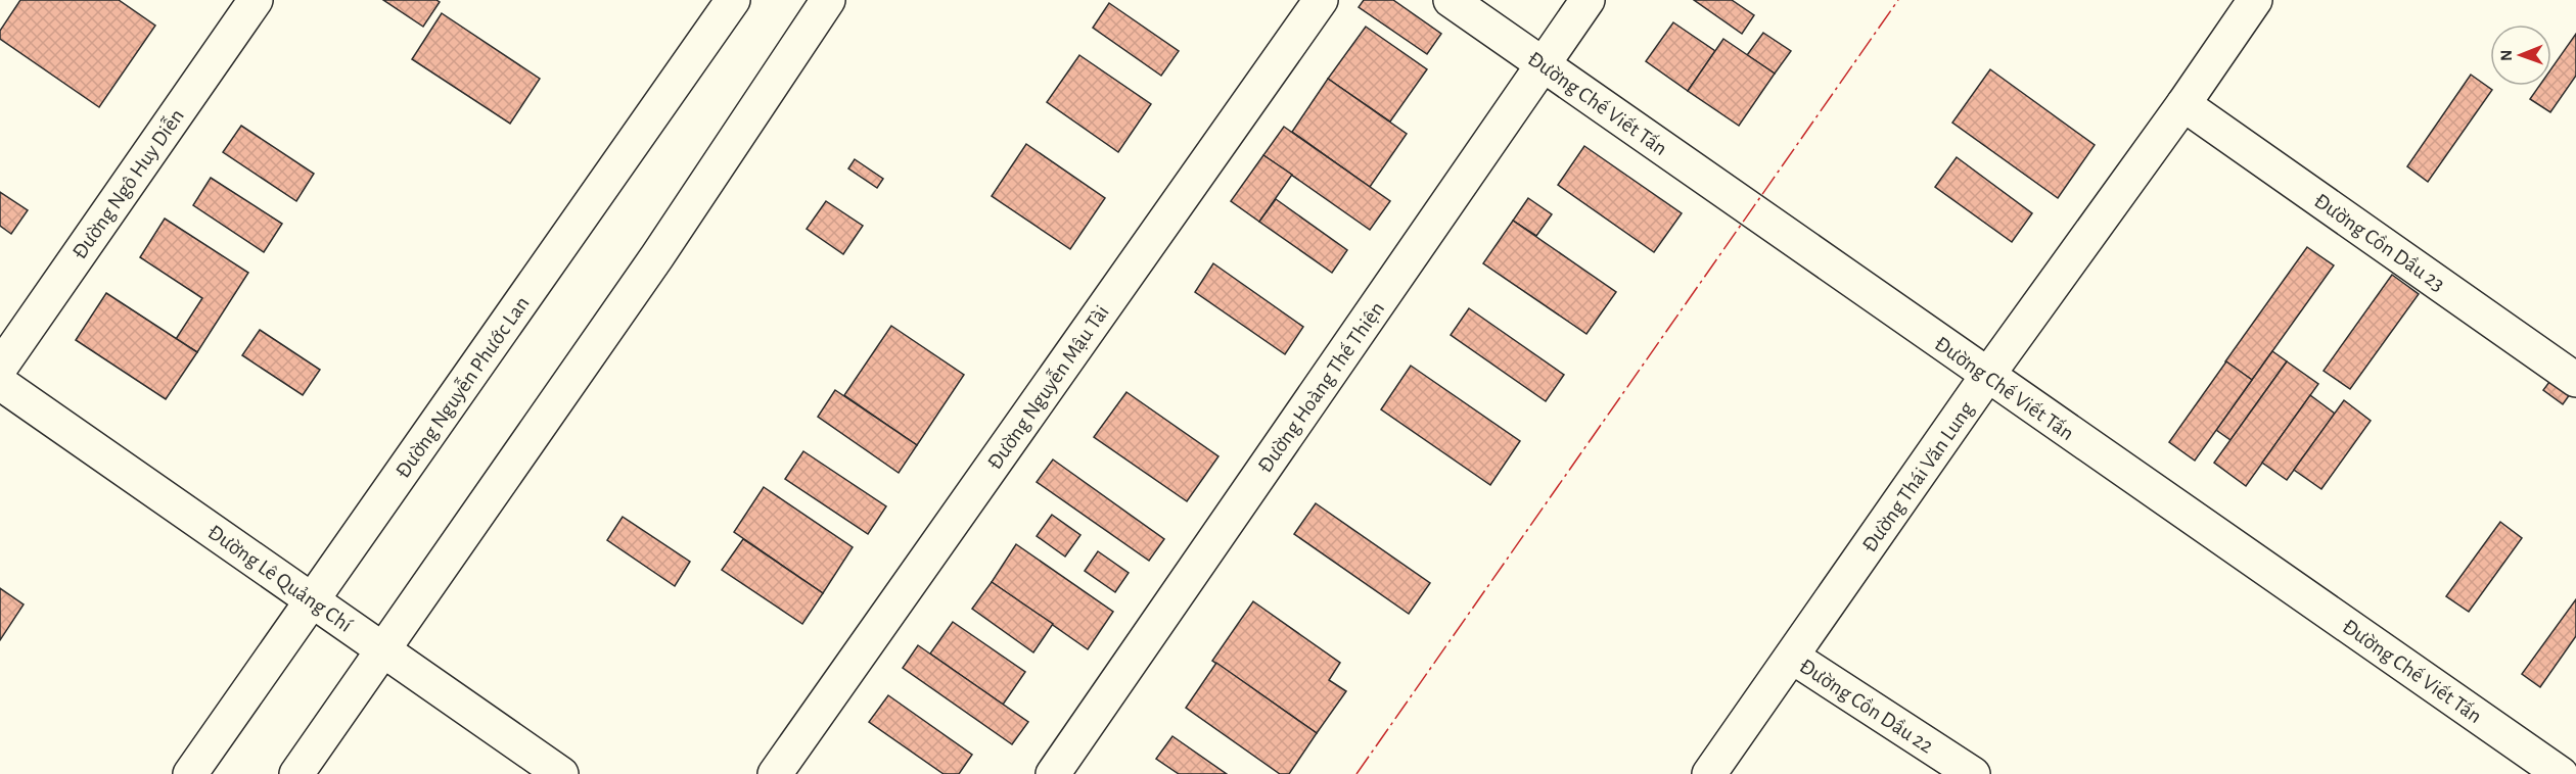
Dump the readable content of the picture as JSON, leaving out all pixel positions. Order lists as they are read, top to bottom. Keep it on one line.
{"streets":{"street":["Đường Chế Viết Tấn","Đường Ngô Huy Diễn","Đường Cồn Dầu 23","Đường Nguyễn Phước Lan","Đường Nguyễn Mậu Tài","Đường Hoàng Thế Thiện","Đường Thái Văn Lung","Đường Lê Quảng Chí","Đường Cồn Dầu 22"]},"crossings":[["Đường Chế Viết Tấn","Đường Hoàng Thế Thiện"],["Đường Chế Viết Tấn","Đường Thái Văn Lung"],["Đường Cồn Dầu 23","Đường Thái Văn Lung"],["Đường Nguyễn Phước Lan","Đường Lê Quảng Chí"],["Đường Thái Văn Lung","Đường Cồn Dầu 22"]],"north":"left"}
